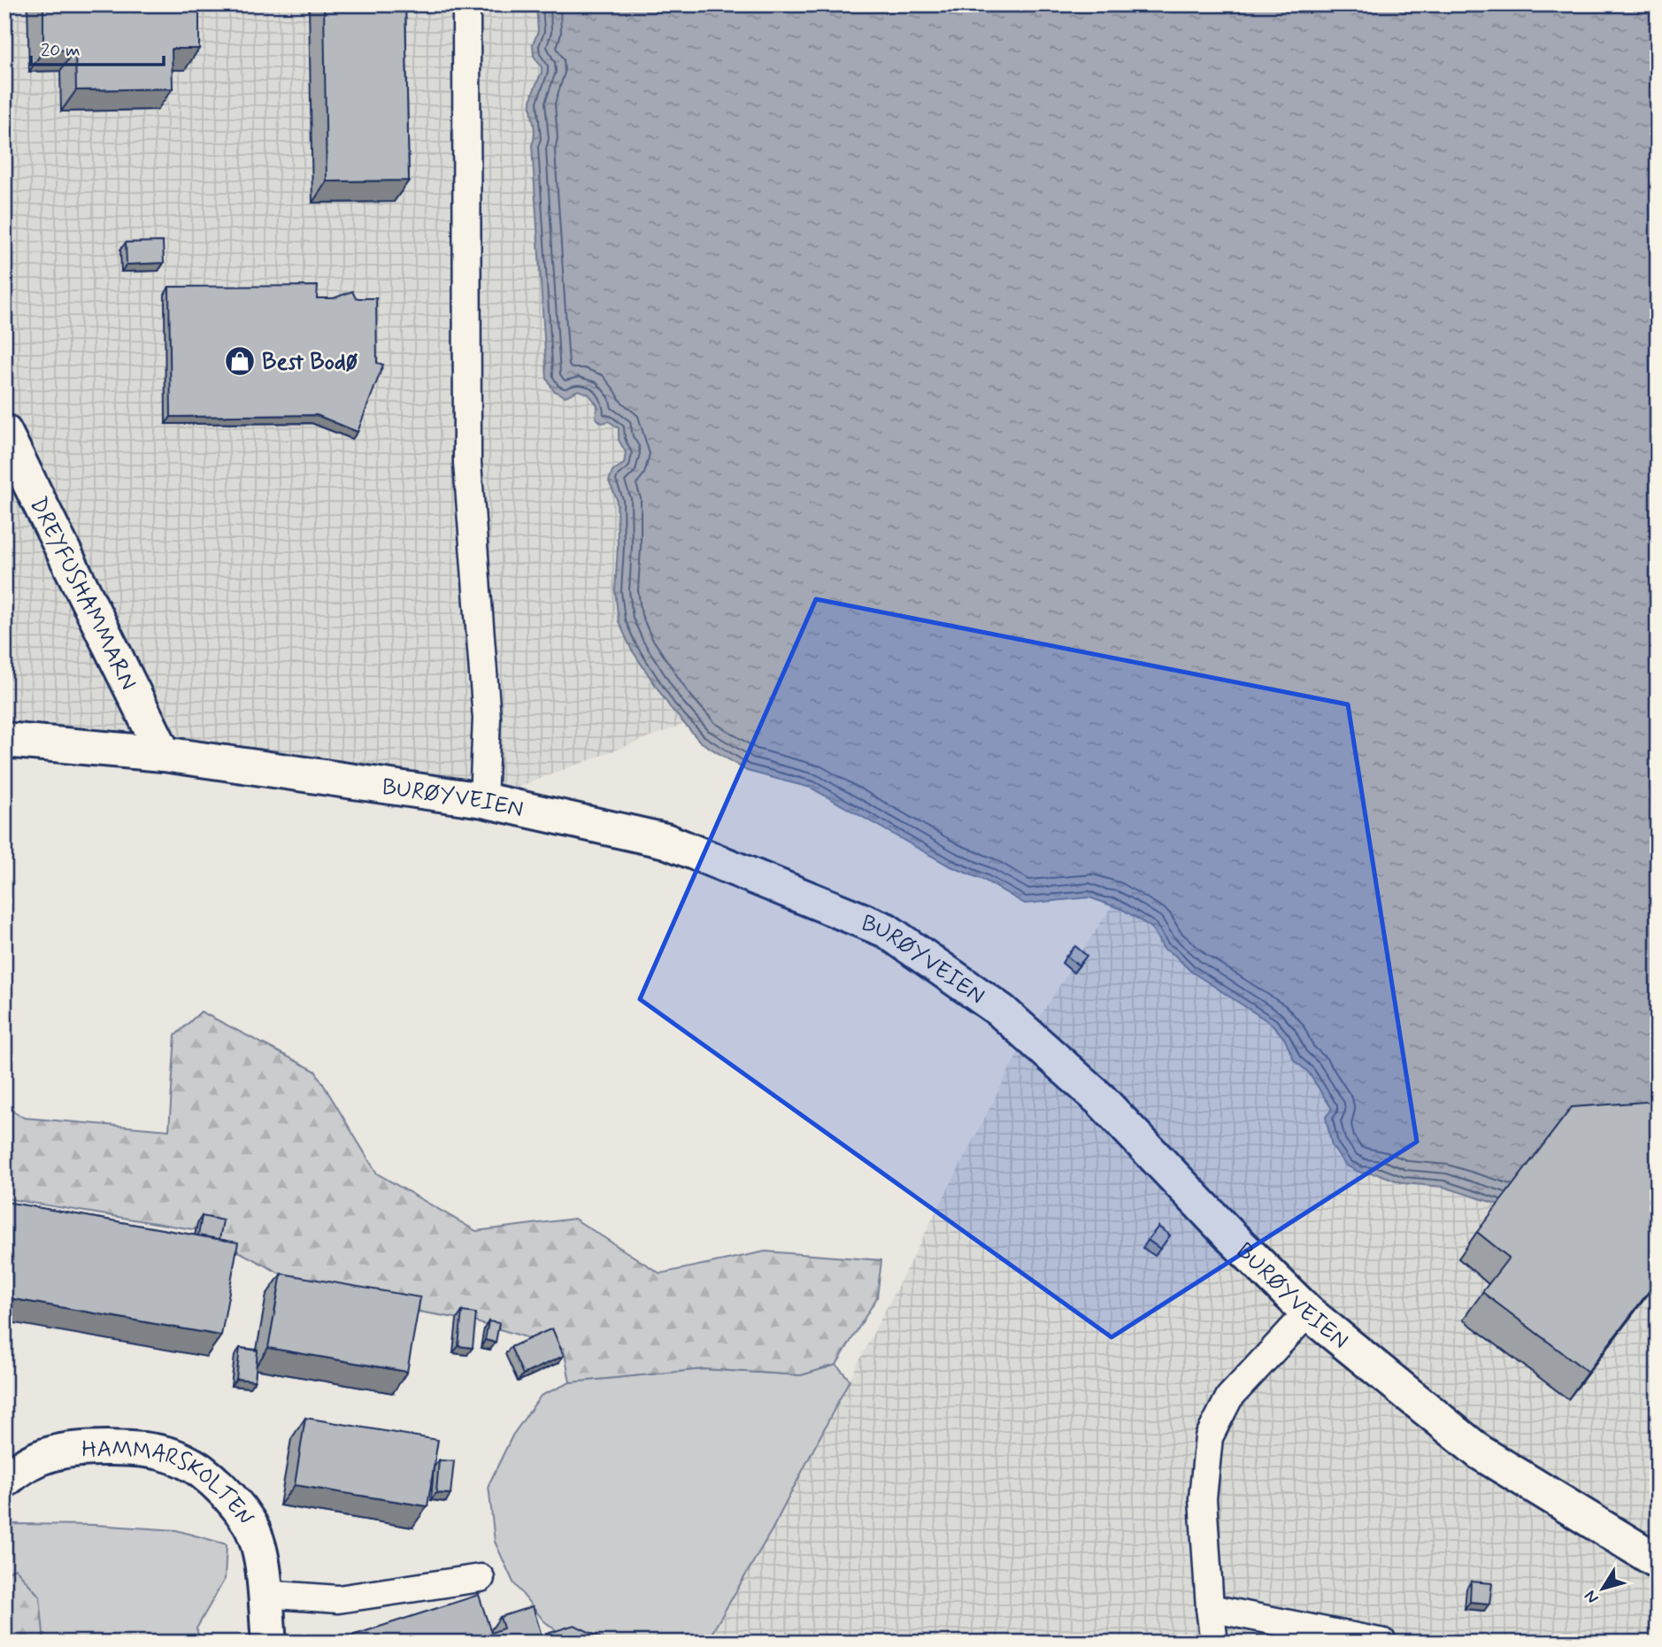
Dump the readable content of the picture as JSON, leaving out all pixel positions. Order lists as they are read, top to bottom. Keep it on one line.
{"streets":{"street":["DREYFUSHAMMARN","BURØYVEIEN","HAMMARSKOLTEN"]},"crossings":[["DREYFUSHAMMARN","BURØYVEIEN"]],"places":{"shop":["Best Bodø"]},"scale_bar":"20 m","north":"bottom left"}
